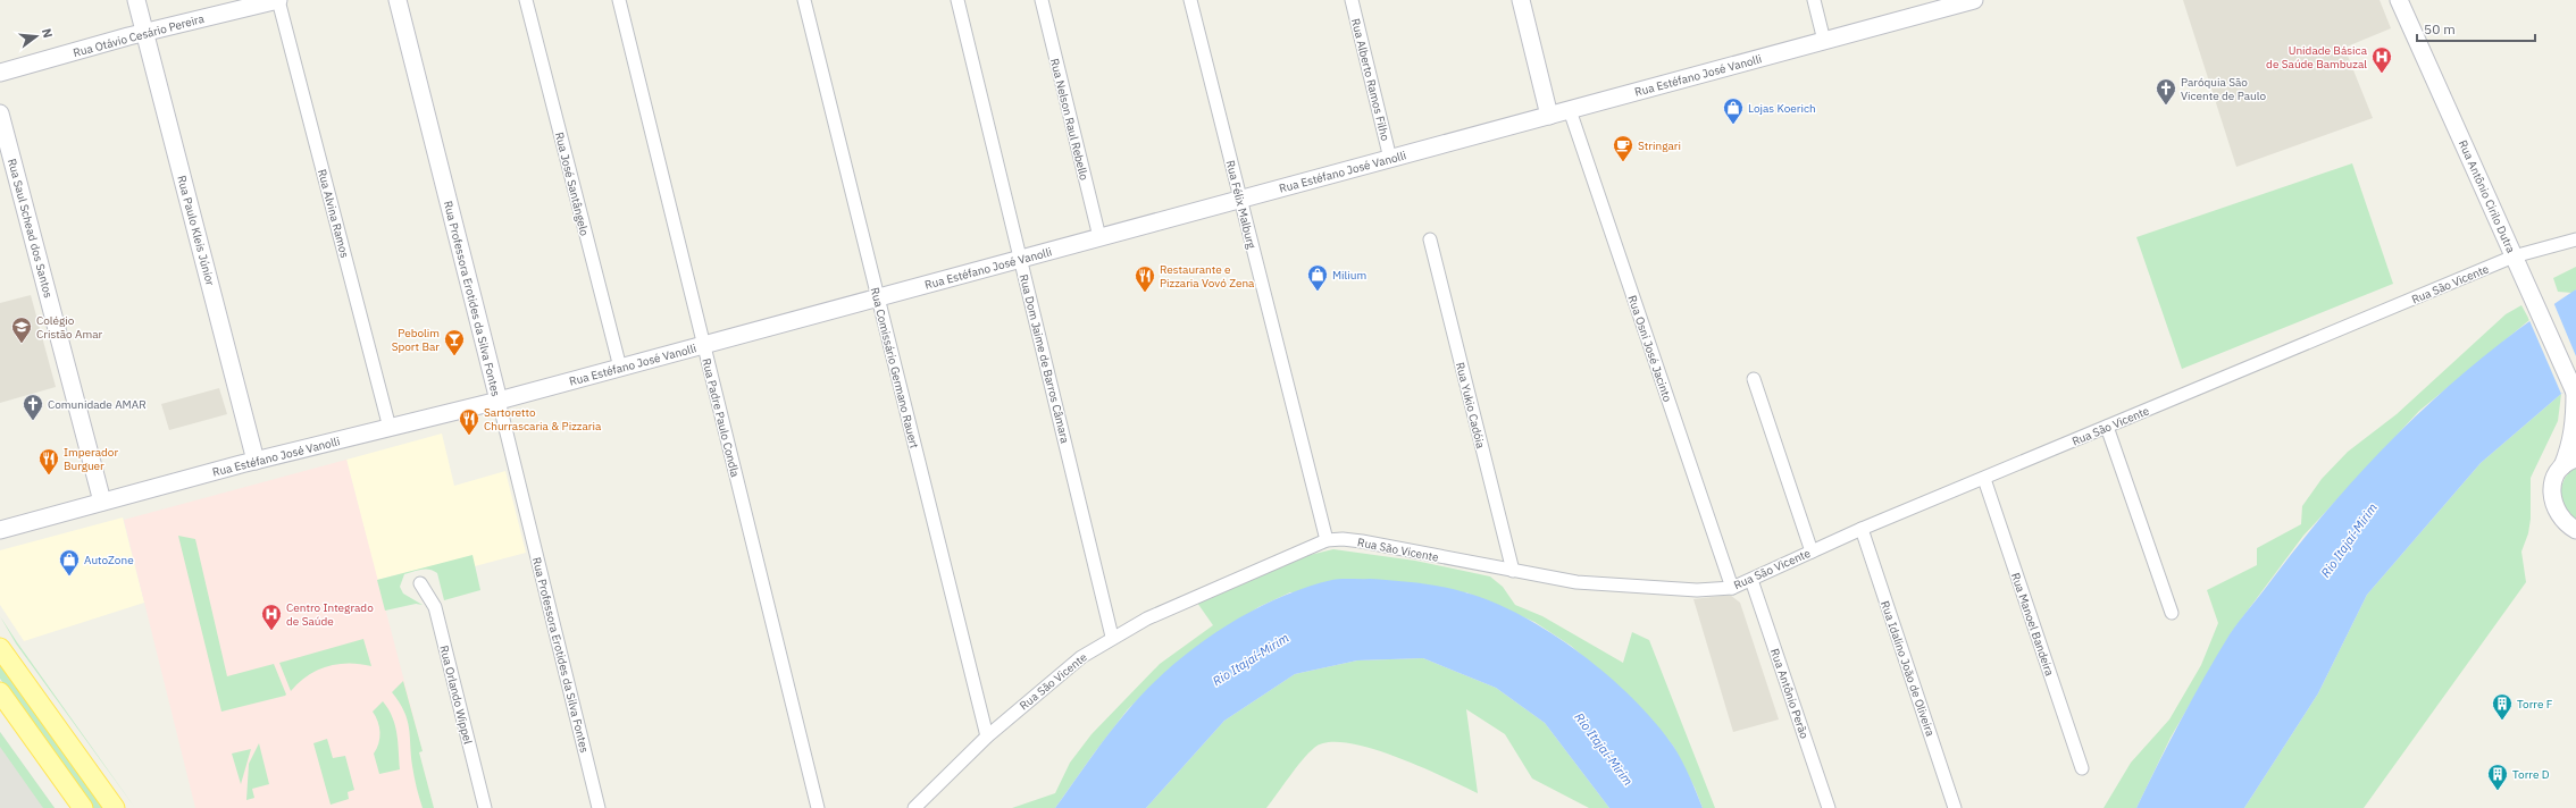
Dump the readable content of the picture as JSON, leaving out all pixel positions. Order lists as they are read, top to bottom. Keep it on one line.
{"streets":{"main road":["Rua Otávio Cesário Pereira","Rua Estéfano José Vanolli","Rua Antônio Cirilo Dutra","Rua Saul Schead dos Santos","Rua Paulo Kleis Júnior","Rua Professora Erotides da Silva Fontes"],"street":["Rua Alberto Ramos Filho","Rua Nelson Raul Rebello","Rua José Santângelo","Rua Félix Malburg","Rua Alvina Ramos","Rua São Vicente","Rua Osni José Jacinto","Rua Dom Jaime de Barros Câmara","Rua Comissário Germano Rauert","Rua Yukio Cadóia","Rua Padre Paulo Condla","Rua Manoel Bandeira","Rua Idalino João de Oliveira","Rua Antônio Perão","Rua Orlando Wippel"]},"crossings":[["Rua Otávio Cesário Pereira","Rua Alvina Ramos"],["Rua Otávio Cesário Pereira","Rua Paulo Kleis Júnior"],["Rua Estéfano José Vanolli","Rua Alberto Ramos Filho"],["Rua Estéfano José Vanolli","Rua Nelson Raul Rebello"],["Rua Estéfano José Vanolli","Rua José Santângelo"],["Rua Estéfano José Vanolli","Rua Félix Malburg"],["Rua Estéfano José Vanolli","Rua Alvina Ramos"],["Rua Estéfano José Vanolli","Rua Saul Schead dos Santos"],["Rua Estéfano José Vanolli","Rua Paulo Kleis Júnior"],["Rua Estéfano José Vanolli","Rua Professora Erotides da Silva Fontes"],["Rua Estéfano José Vanolli","Rua Osni José Jacinto"],["Rua Estéfano José Vanolli","Rua Dom Jaime de Barros Câmara"],["Rua Estéfano José Vanolli","Rua Comissário Germano Rauert"],["Rua Estéfano José Vanolli","Rua Padre Paulo Condla"],["Rua Antônio Cirilo Dutra","Rua São Vicente"],["Rua Félix Malburg","Rua São Vicente"],["Rua São Vicente","Rua Osni José Jacinto"],["Rua São Vicente","Rua Dom Jaime de Barros Câmara"],["Rua São Vicente","Rua Comissário Germano Rauert"],["Rua São Vicente","Rua Yukio Cadóia"],["Rua São Vicente","Rua Manoel Bandeira"],["Rua São Vicente","Rua Idalino João de Oliveira"],["Rua São Vicente","Rua Antônio Perão"]],"water":["Rio Itajaí-Mirim"],"places":{"hospital":["Unidade Básica de Saúde Bambuzal","Centro Integrado de Saúde"],"church":["Paróquia São Vicente de Paulo","Comunidade AMAR"],"shop":["Lojas Koerich","Milium","AutoZone"],"cafe":["Stringari"],"restaurant":["Restaurante e Pizzaria Vovó Zena","Sartoretto Churrascaria & Pizzaria","Imperador Burguer"],"school or university":["Colégio Cristão Amar"],"bar":["Pebolim Sport Bar"],"building":["Torre F","Torre D"]},"scale_bar":"50 m","north":"right"}
